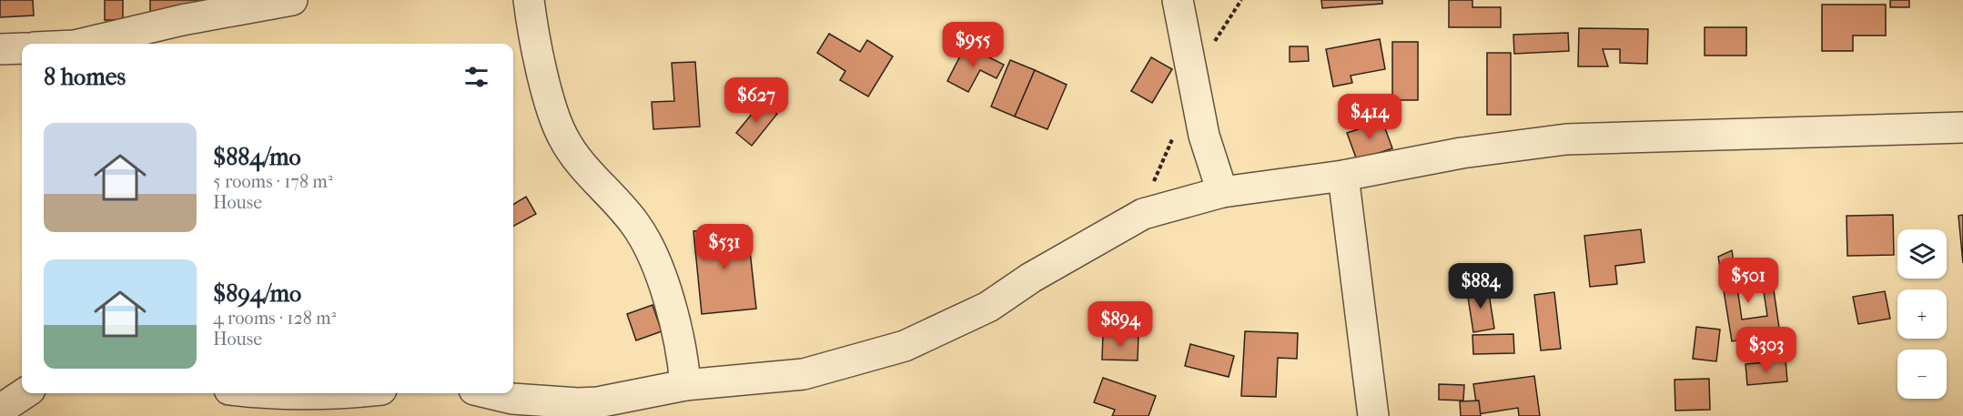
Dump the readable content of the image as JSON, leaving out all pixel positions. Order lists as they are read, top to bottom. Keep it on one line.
{"page":{"price":["$955","$627","$414","$531","$501","$884","$894","$303"],"heading":"8 homes","list":[{"name":"$884/mo","note":"5 rooms · 178 m² · House"},{"name":"$894/mo","note":"4 rooms · 128 m² · House"}],"map_buttons":["+","−"]}}
